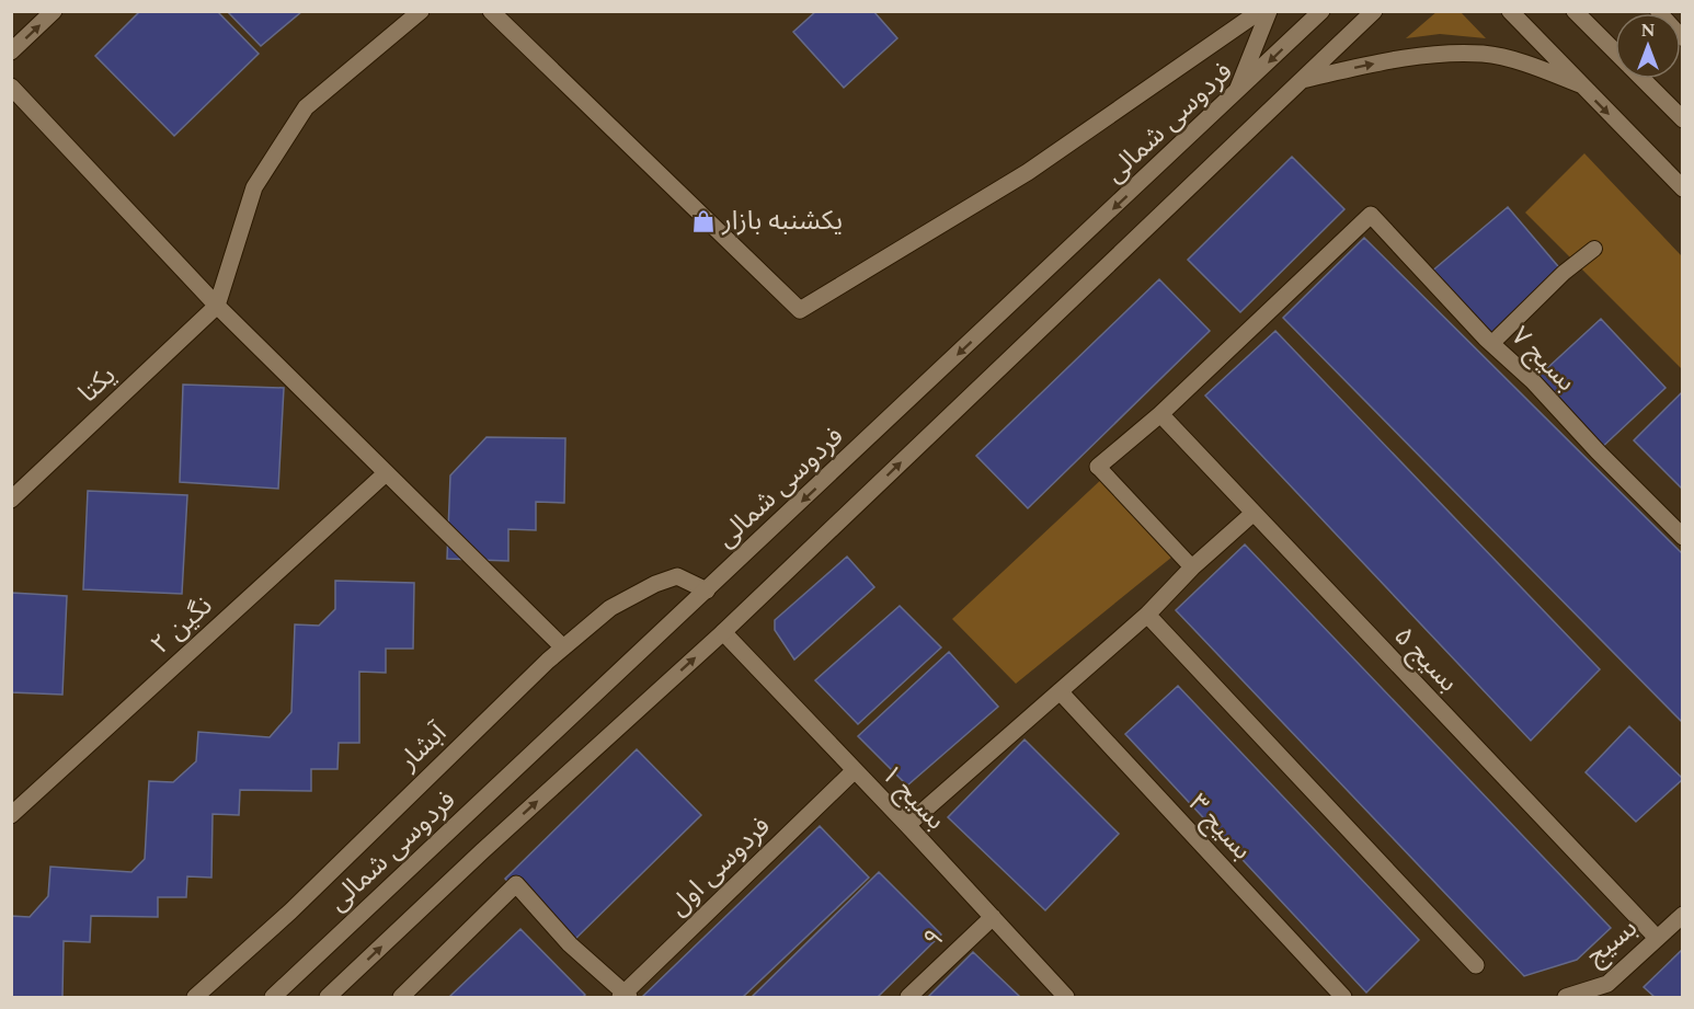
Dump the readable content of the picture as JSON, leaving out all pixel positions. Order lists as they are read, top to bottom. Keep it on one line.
{"streets":{"street":["فردوسی شمالی","بسیج ۷","یکتا","نگین ۲","بسیج ۵","آبشار","بسیج ۱","بسیج ۳","فردوسی اول","۹","بسیج"]},"crossings":[["فردوسی شمالی","آبشار"],["بسیج ۷","بسیج ۵"],["بسیج ۵","بسیج"],["بسیج ۱","فردوسی اول"],["بسیج ۱","۹"]],"places":{"shop":["یکشنبه بازار"]},"north":"top"}
